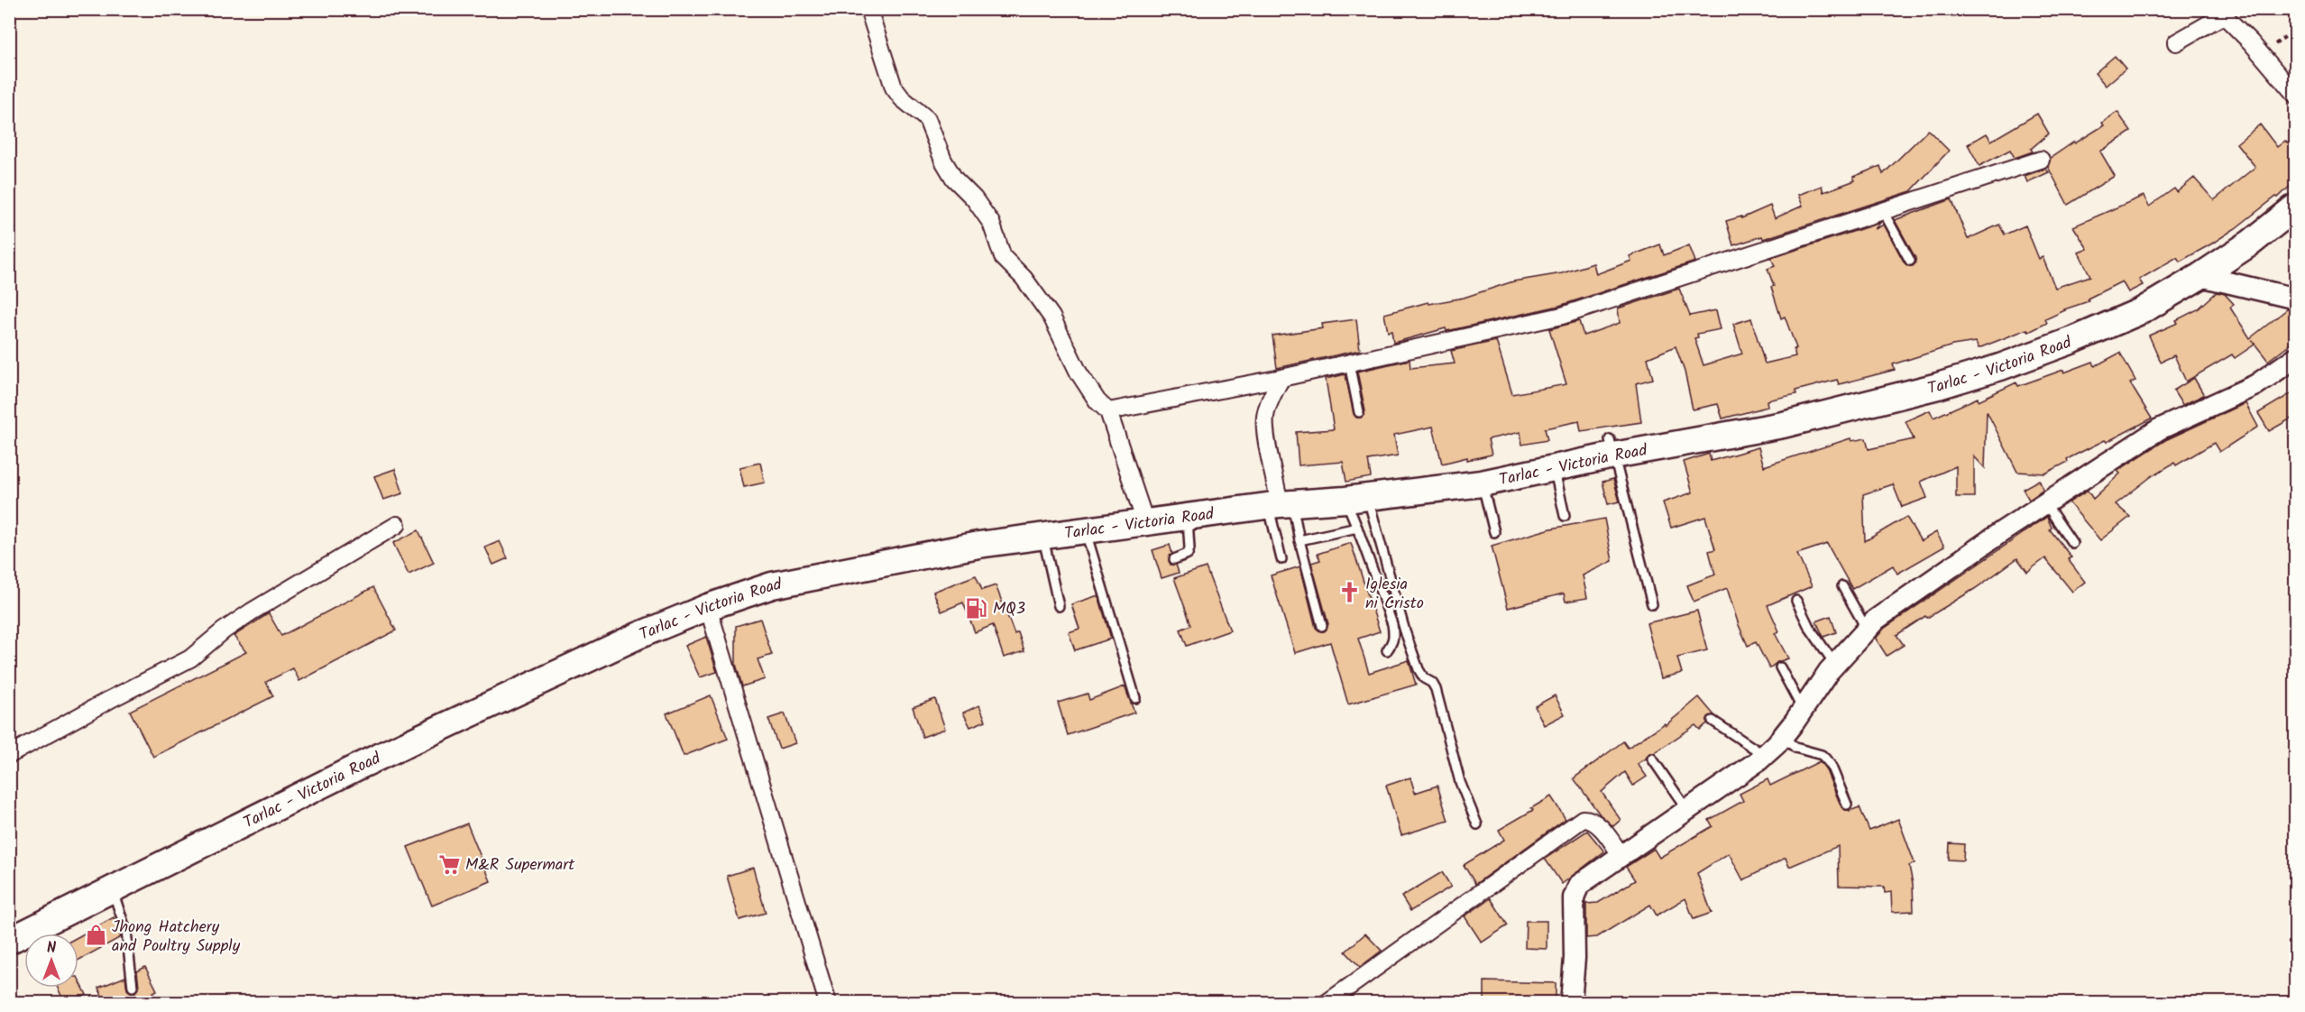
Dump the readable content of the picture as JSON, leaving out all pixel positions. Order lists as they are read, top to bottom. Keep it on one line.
{"streets":{"main road":["Tarlac - Victoria Road"]},"places":{"church":["Iglesia ni Cristo"],"fuel station":["MQ3"],"supermarket":["M&R Supermart"],"shop":["Jhong Hatchery and Poultry Supply"]},"north":"top"}
